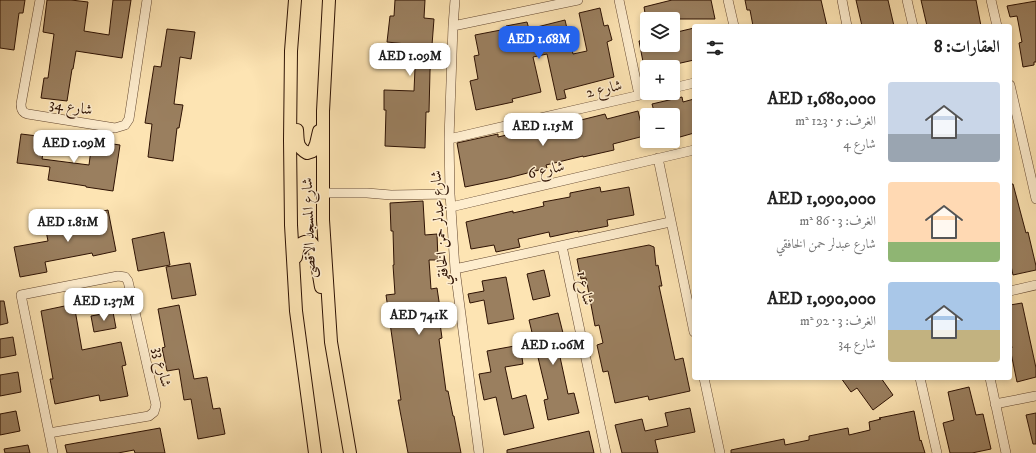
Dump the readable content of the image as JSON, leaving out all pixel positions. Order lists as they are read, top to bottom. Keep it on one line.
{"streets":{"main road":["شارع المسجد الاقصى"],"street":["شارع 2","شارع 34","شارع 6","شارع عبدلر حمن الخافقي","شارع 1","شارع 33"]},"crossings":[["شارع 2","شارع عبدلر حمن الخافقي"],["شارع 6","شارع عبدلر حمن الخافقي"]],"page":{"map_buttons":["+","−"],"heading":"العقارات: 8","price":["AED 1.68M","AED 1.09M","AED 1.15M","AED 1.09M","AED 1.81M","AED 1.37M","AED 741K","AED 1.06M"],"list":[{"name":"AED 1,680,000","note":"الغرف: 5 · 123 m² · شارع 4"},{"name":"AED 1,090,000","note":"الغرف: 3 · 86 m² · شارع عبدلر حمن الخافقي"},{"name":"AED 1,090,000","note":"الغرف: 3 · 92 m² · شارع 34"}]}}
